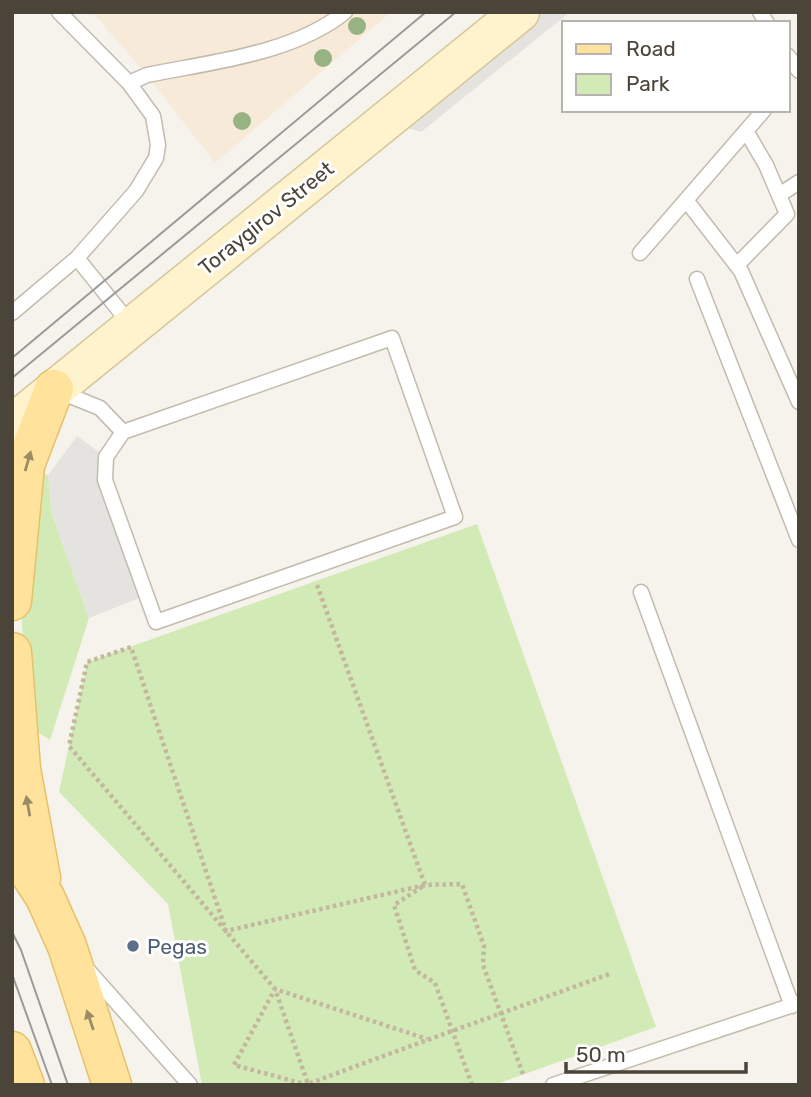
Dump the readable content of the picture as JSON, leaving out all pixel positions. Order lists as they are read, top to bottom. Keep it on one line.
{"streets":{"main road":["Toraygirov Street"]},"places":["Pegas"],"legend":["Road","Park"],"scale_bar":"50 m"}
